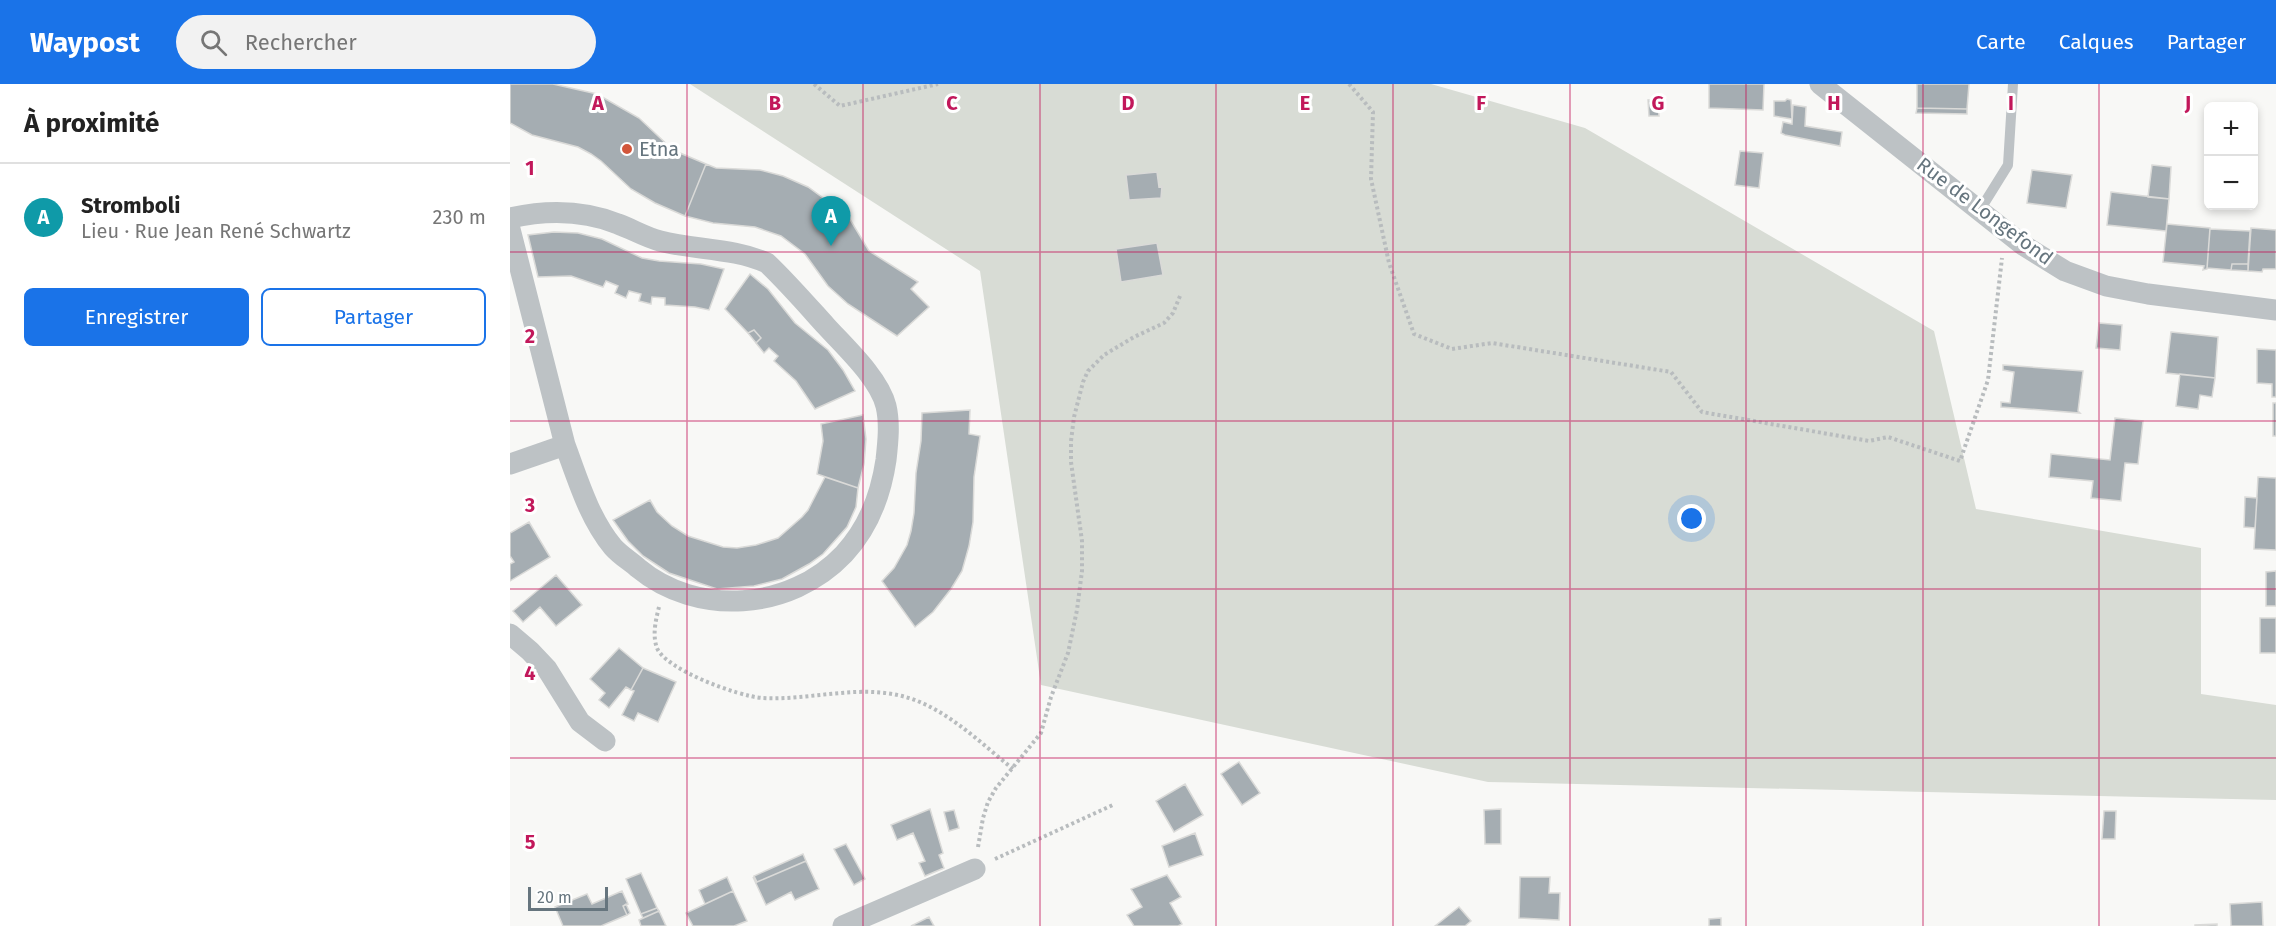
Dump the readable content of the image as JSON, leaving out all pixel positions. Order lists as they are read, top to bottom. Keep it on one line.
{"streets":{"street":["Rue de Longefond"]},"places":["Etna"],"scale_bar":"20 m","page":{"header":"Waypost","search":"Rechercher","nav":["Carte","Calques","Partager"],"heading":"À proximité","map_buttons":["+","−"],"list":[{"mark":"A","name":"Stromboli","note":"Lieu · Rue Jean René Schwartz","value":"230 m"}],"pins":"A","buttons":["Enregistrer","Partager"],"scale":"20 m"},"grid":{"columns":["A","B","C","D","E","F","G","H","I","J"],"rows":["1","2","3","4","5"]}}
